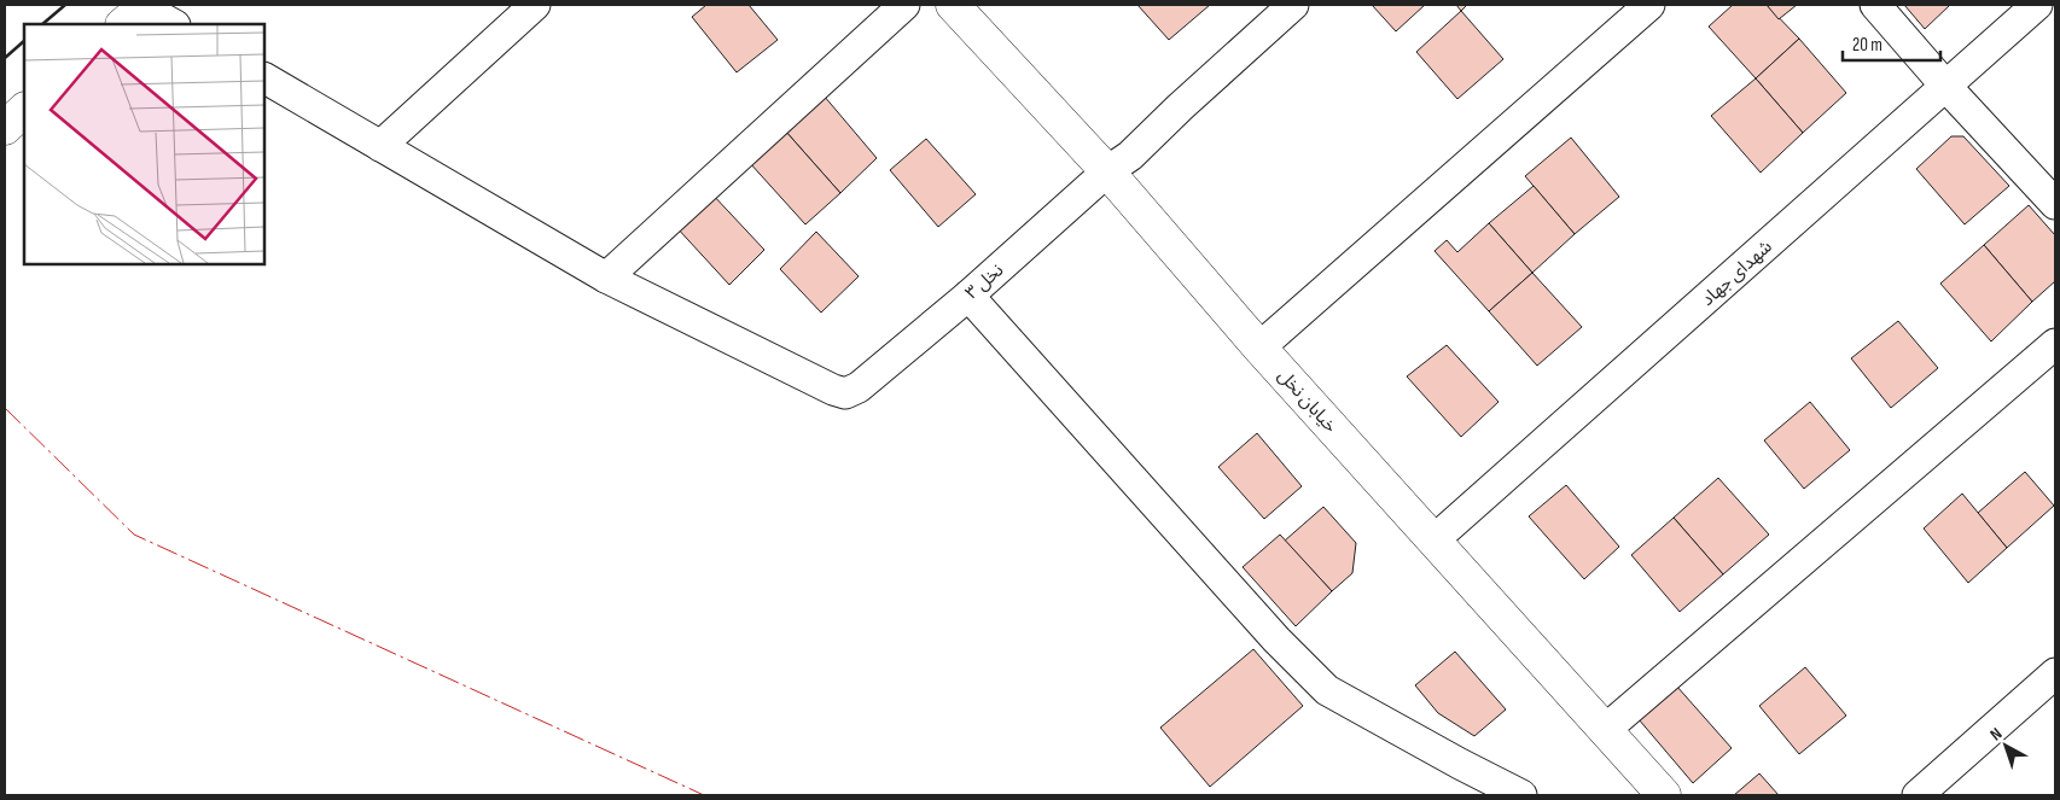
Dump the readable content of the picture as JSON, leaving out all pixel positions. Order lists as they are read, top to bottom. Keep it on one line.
{"streets":{"street":["شهدای جهاد","نخل ۳","خیابان نخل"]},"crossings":[["شهدای جهاد","خیابان نخل"],["نخل ۳","خیابان نخل"]],"scale_bar":"20 m","north":"top left"}
